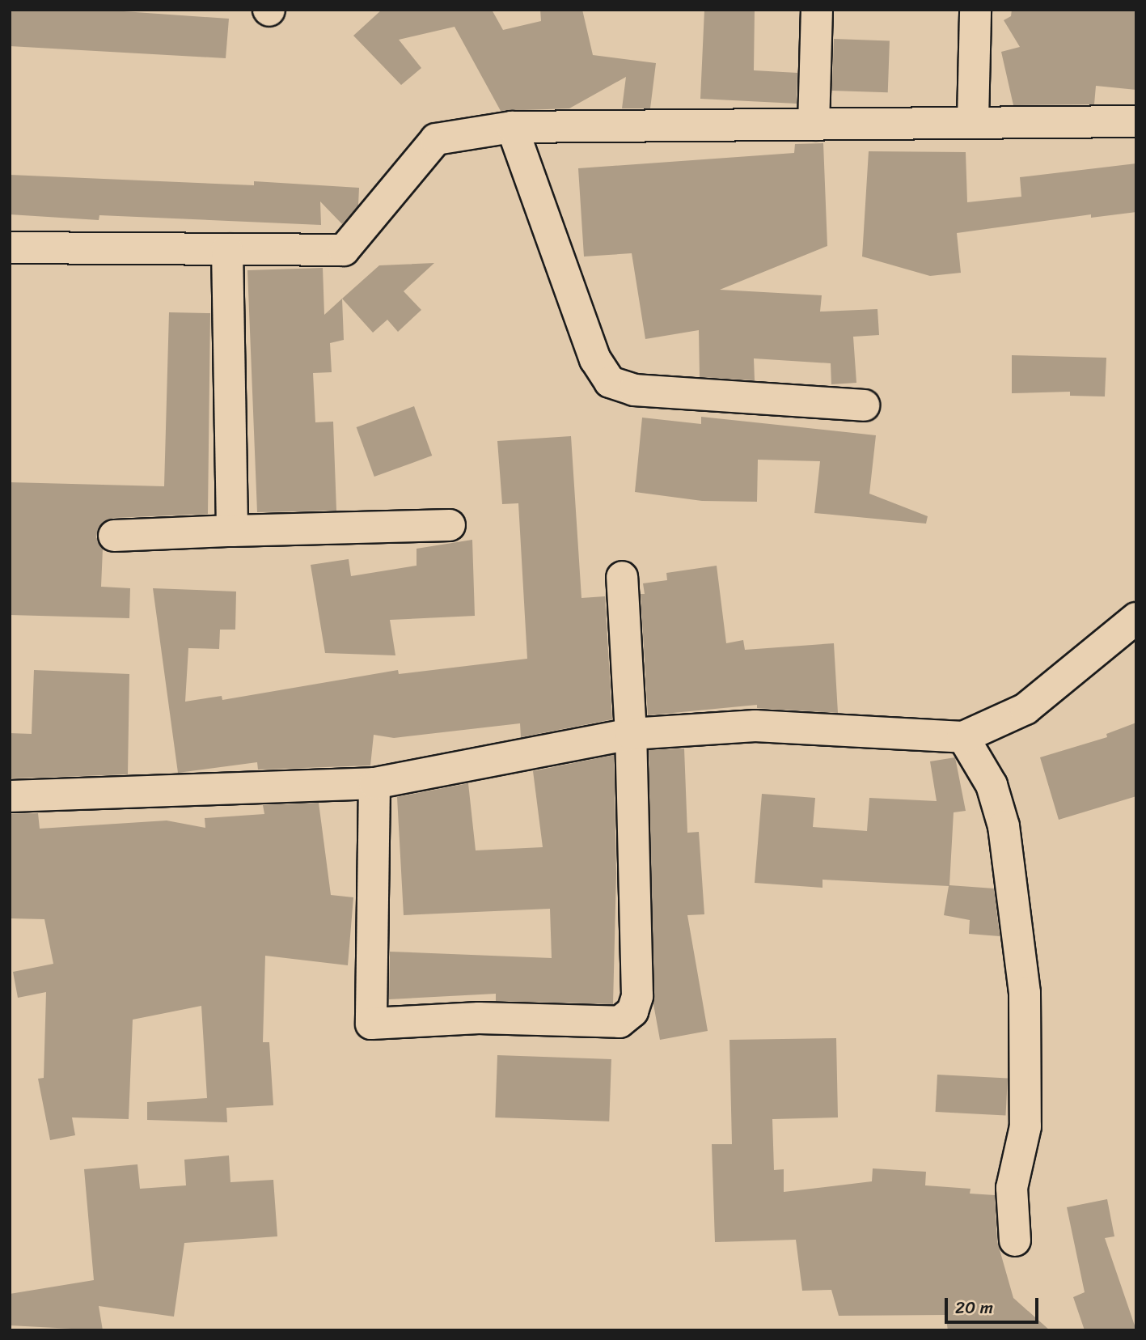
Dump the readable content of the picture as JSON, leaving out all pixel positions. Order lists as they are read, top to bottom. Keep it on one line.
{"scale_bar":"20 m"}
